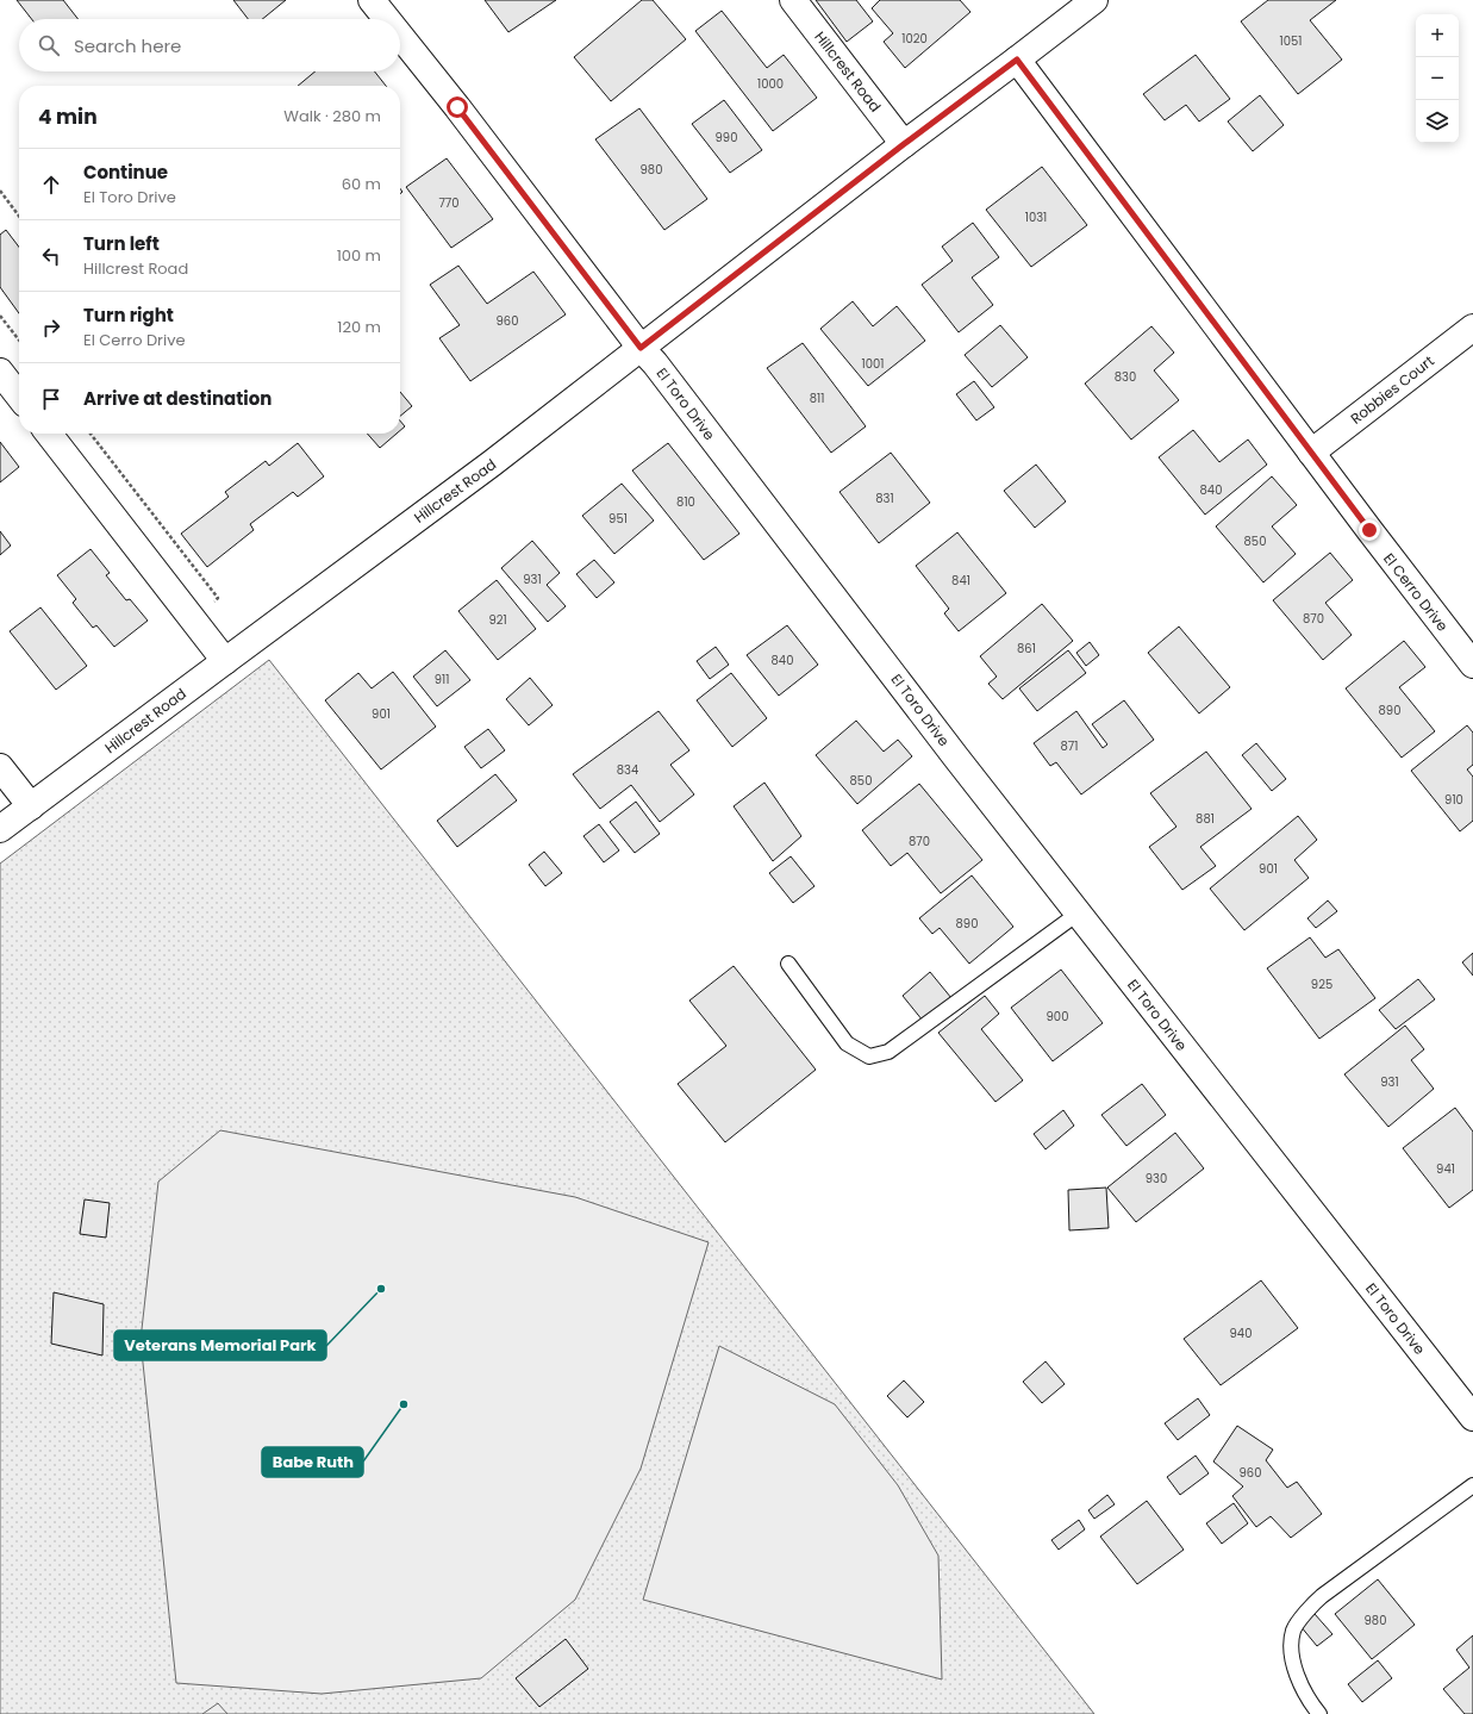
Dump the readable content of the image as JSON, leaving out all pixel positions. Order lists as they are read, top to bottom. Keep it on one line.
{"streets":{"street":["Hillcrest Road","Robbies Court","El Toro Drive","El Cerro Drive"]},"crossings":[["Hillcrest Road","El Toro Drive"],["Hillcrest Road","El Cerro Drive"],["Robbies Court","El Cerro Drive"]],"places":["Veterans Memorial Park","Babe Ruth"],"house_numbers":["1020","1051","1000","990","980","770","1031","960","1001","830","811","840","831","810","951","850","931","841","870","921","861","840","911","890","901","871","834","850","910","881","870","901","890","925","900","931","941","930","940","960","980"],"page":{"map_buttons":["+","−"],"search":"Search here","heading":["4 min","Walk · 280 m"],"list":[["Continue","El Toro Drive","60 m"],["Turn left","Hillcrest Road","100 m"],["Turn right","El Cerro Drive","120 m"],"Arrive at destination"]}}
